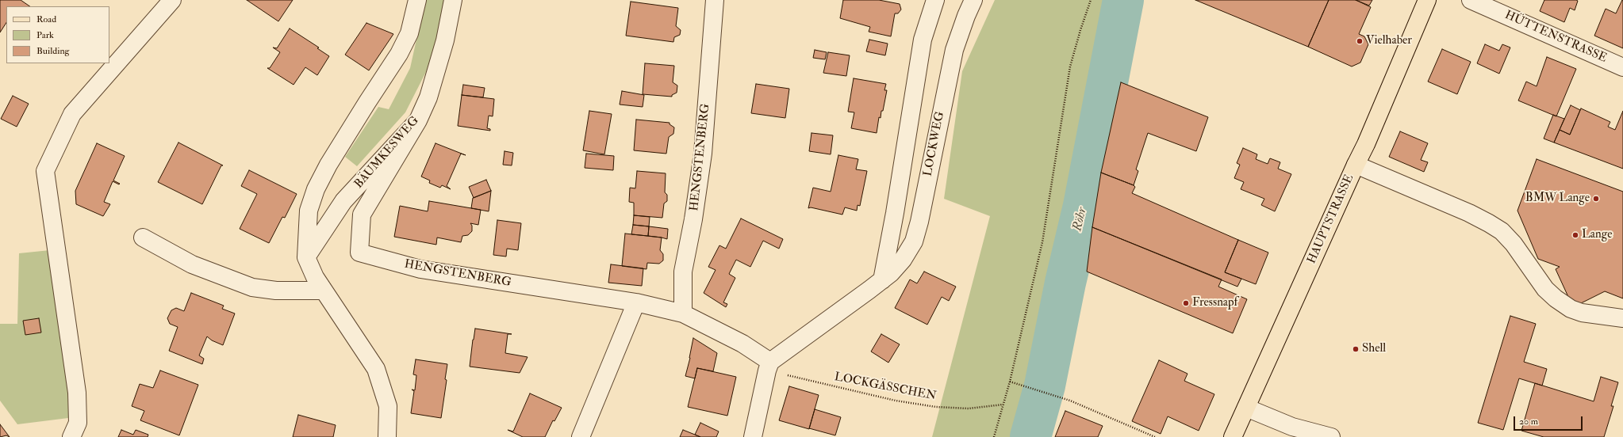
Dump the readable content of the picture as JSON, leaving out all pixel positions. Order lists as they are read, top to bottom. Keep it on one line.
{"streets":{"main road":["HAUPTSTRASSE"],"street":["HÜTTENSTRASSE","LOCKWEG","BÄUMKESWEG","HENGSTENBERG"],"path":["LOCKGÄSSCHEN"]},"crossings":[["LOCKWEG","HENGSTENBERG"],["LOCKWEG","LOCKGÄSSCHEN"],["BÄUMKESWEG","HENGSTENBERG"],["HENGSTENBERG","LOCKGÄSSCHEN"]],"water":["Röhr"],"places":["Vielhaber","BMW Lange","Lange","Fressnapf","Shell"],"legend":["Road","Park","Building"],"scale_bar":"20 m"}
